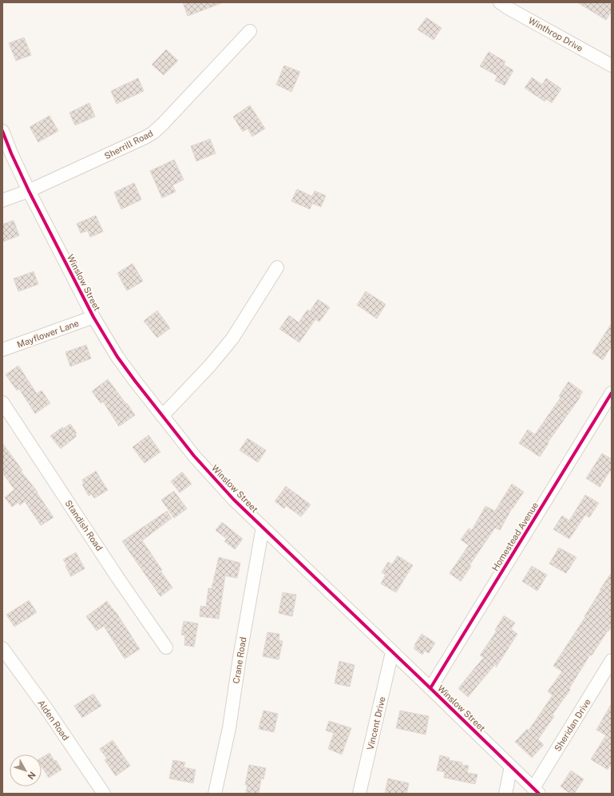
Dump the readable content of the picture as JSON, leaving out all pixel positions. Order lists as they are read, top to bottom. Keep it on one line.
{"streets":{"street":["Winthrop Drive","Sherrill Road","Winslow Street","Mayflower Lane","Standish Road","Homestead Avenue","Crane Road","Alden Road","Vincent Drive","Sheridan Drive"]},"crossings":[["Sherrill Road","Winslow Street"],["Winslow Street","Mayflower Lane"],["Winslow Street","Homestead Avenue"],["Winslow Street","Crane Road"],["Winslow Street","Vincent Drive"],["Winslow Street","Sheridan Drive"]],"north":"bottom right"}
